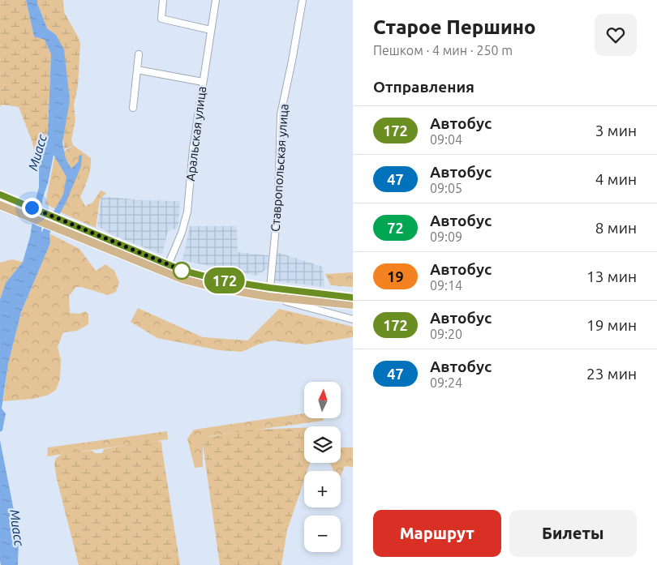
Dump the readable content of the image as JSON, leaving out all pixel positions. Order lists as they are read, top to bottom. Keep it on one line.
{"streets":{"street":["Аральская улица","Ставропольская улица"]},"water":["Миасс"],"lines":["bus line 172"],"north":"top","page":{"on_map":"172","heading":[["Старое Першино","Пешком · 4 мин · 250 m"],"Отправления"],"list":[{"mark":"172","name":"Автобус","note":"09:04","value":"3 мин"},{"mark":"47","name":"Автобус","note":"09:05","value":"4 мин"},{"mark":"72","name":"Автобус","note":"09:09","value":"8 мин"},{"mark":"19","name":"Автобус","note":"09:14","value":"13 мин"},{"mark":"172","name":"Автобус","note":"09:20","value":"19 мин"},{"mark":"47","name":"Автобус","note":"09:24","value":"23 мин"}],"map_buttons":["+","−"],"buttons":["Маршрут","Билеты"]}}
